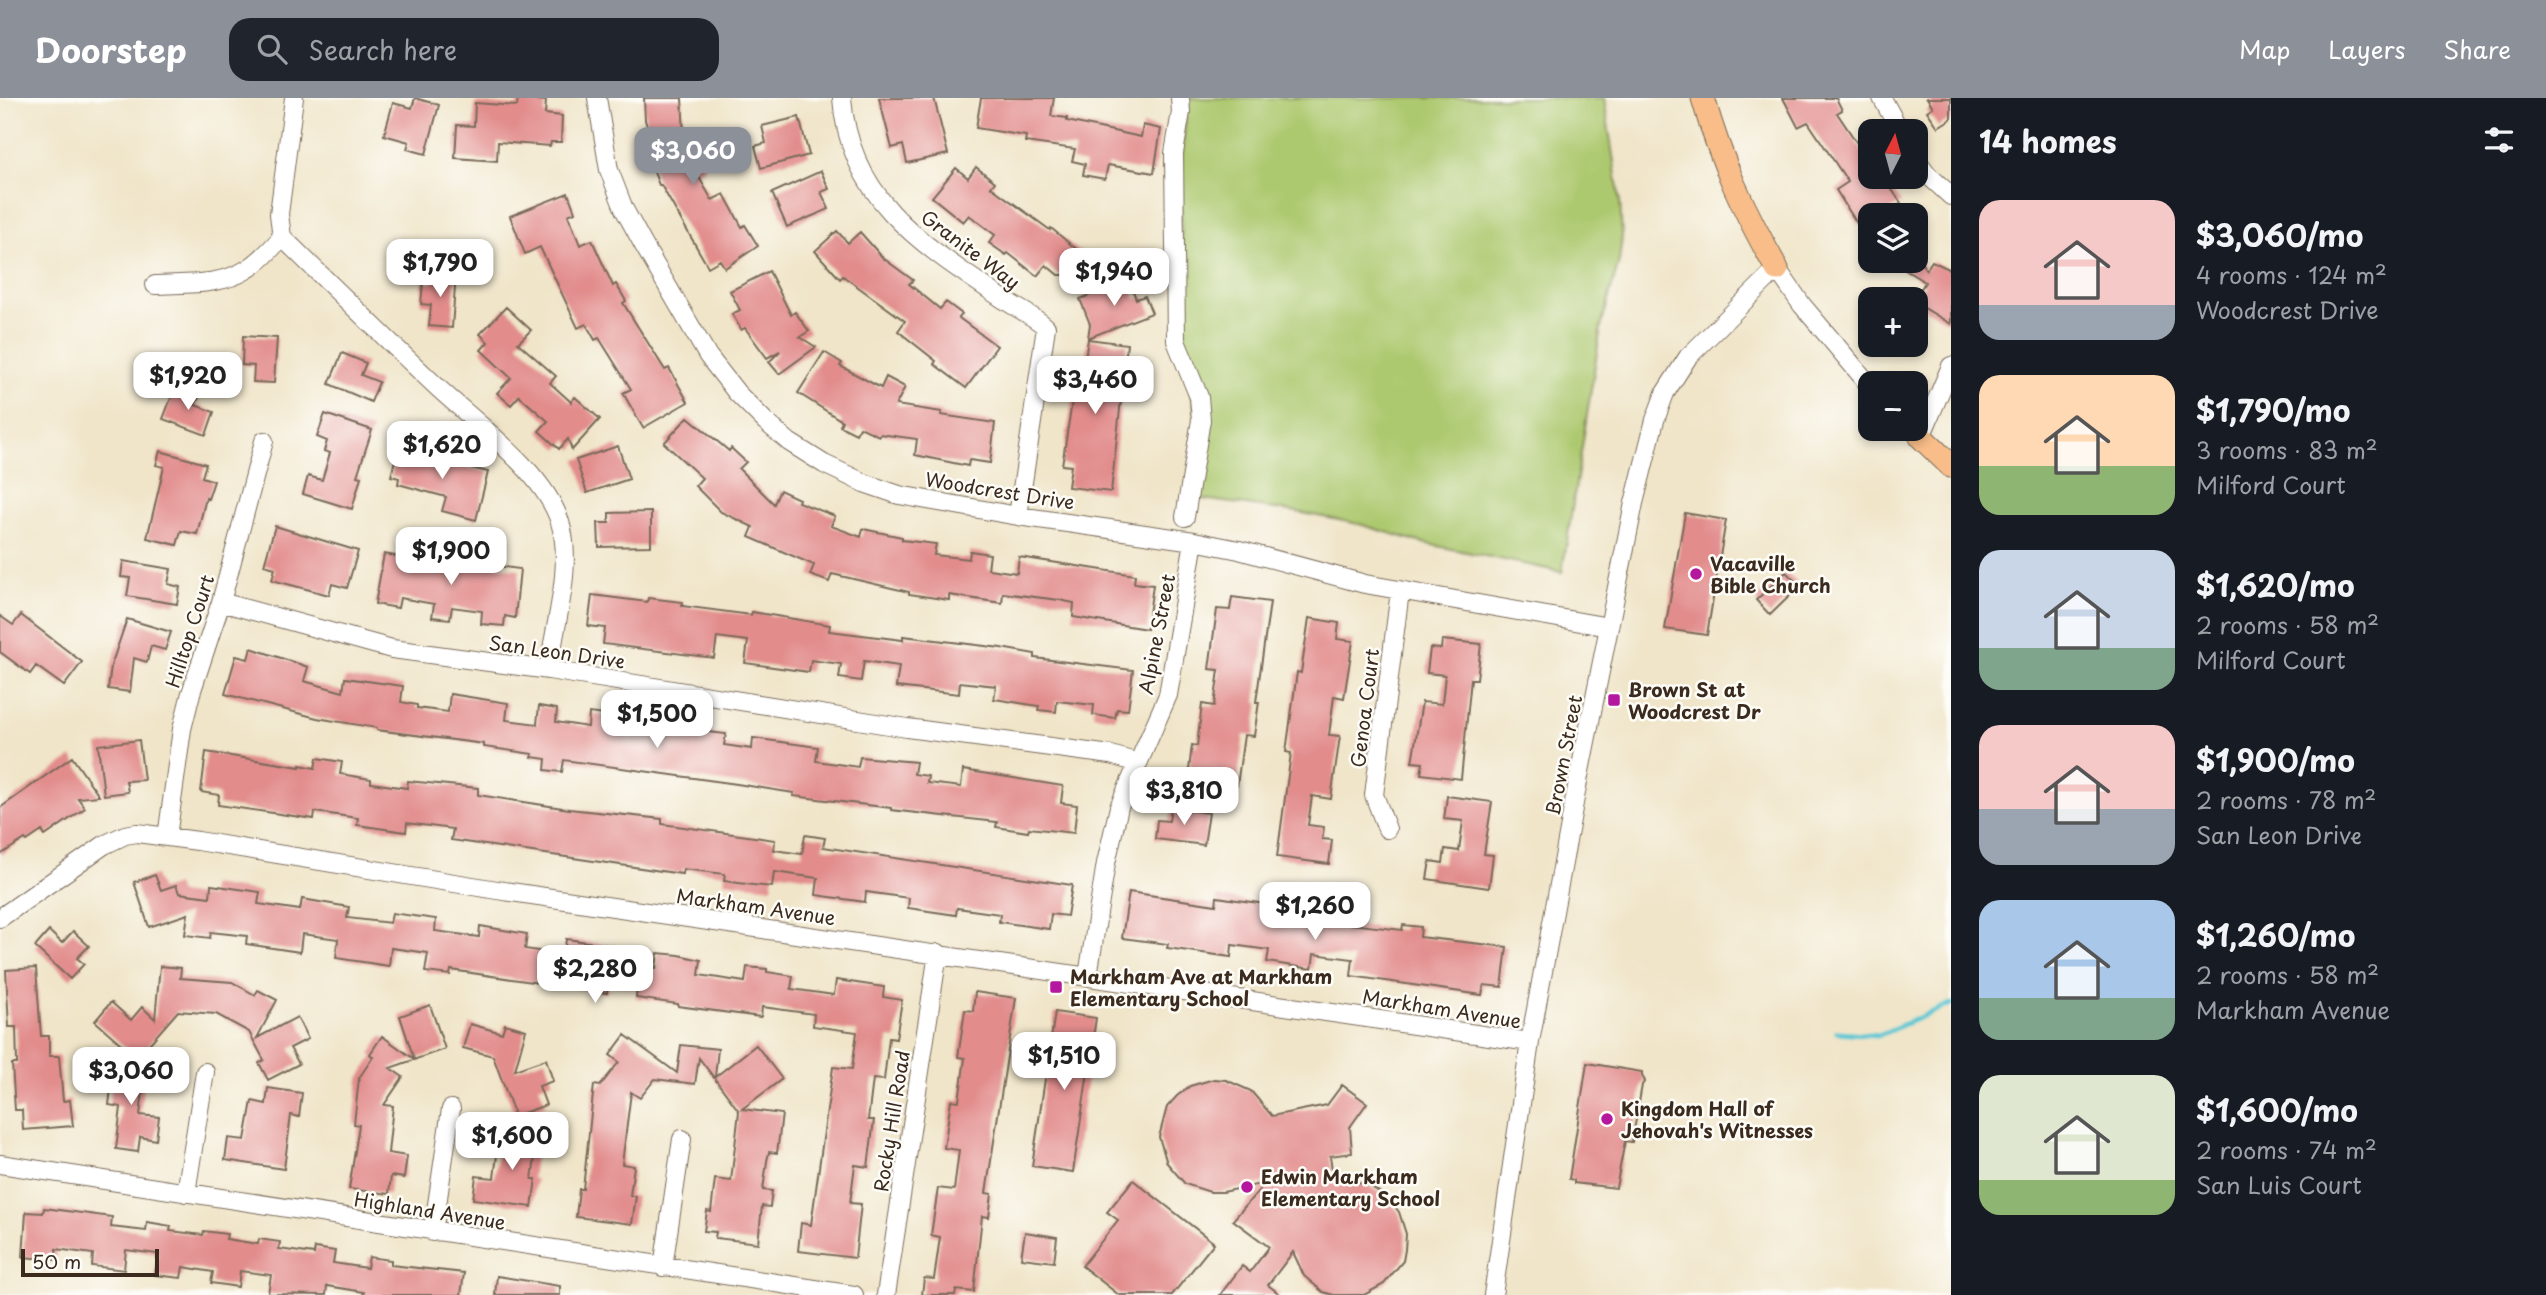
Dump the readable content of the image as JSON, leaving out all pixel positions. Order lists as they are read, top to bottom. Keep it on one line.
{"streets":{"street":["Granite Way","Woodcrest Drive","Hilltop Court","Alpine Street","San Leon Drive","Genoa Court","Brown Street","Markham Avenue","Rocky Hill Road","Highland Avenue"]},"crossings":[["Granite Way","Woodcrest Drive"],["Woodcrest Drive","Alpine Street"],["Woodcrest Drive","Genoa Court"],["Woodcrest Drive","Brown Street"],["Hilltop Court","San Leon Drive"],["Hilltop Court","Markham Avenue"],["Alpine Street","San Leon Drive"],["Alpine Street","Markham Avenue"],["Brown Street","Markham Avenue"],["Markham Avenue","Rocky Hill Road"]],"places":{"other":["Vacaville Bible Church","Kingdom Hall of Jehovah's Witnesses","Edwin Markham Elementary School"],"transit":["Brown St at Woodcrest Dr","Markham Ave at Markham Elementary School"]},"scale_bar":"50 m","north":"top","page":{"header":"Doorstep","search":"Search here","nav":["Map","Layers","Share"],"heading":"14 homes","map_buttons":["+","−"],"price":["$3,060","$1,790","$1,940","$1,920","$3,460","$1,620","$1,900","$1,500","$3,810","$1,260","$2,280","$1,510","$3,060","$1,600"],"list":[{"name":"$3,060/mo","note":"4 rooms · 124 m² · Woodcrest Drive"},{"name":"$1,790/mo","note":"3 rooms · 83 m² · Milford Court"},{"name":"$1,620/mo","note":"2 rooms · 58 m² · Milford Court"},{"name":"$1,900/mo","note":"2 rooms · 78 m² · San Leon Drive"},{"name":"$1,260/mo","note":"2 rooms · 58 m² · Markham Avenue"},{"name":"$1,600/mo","note":"2 rooms · 74 m² · San Luis Court"}],"scale":"50 m"}}
